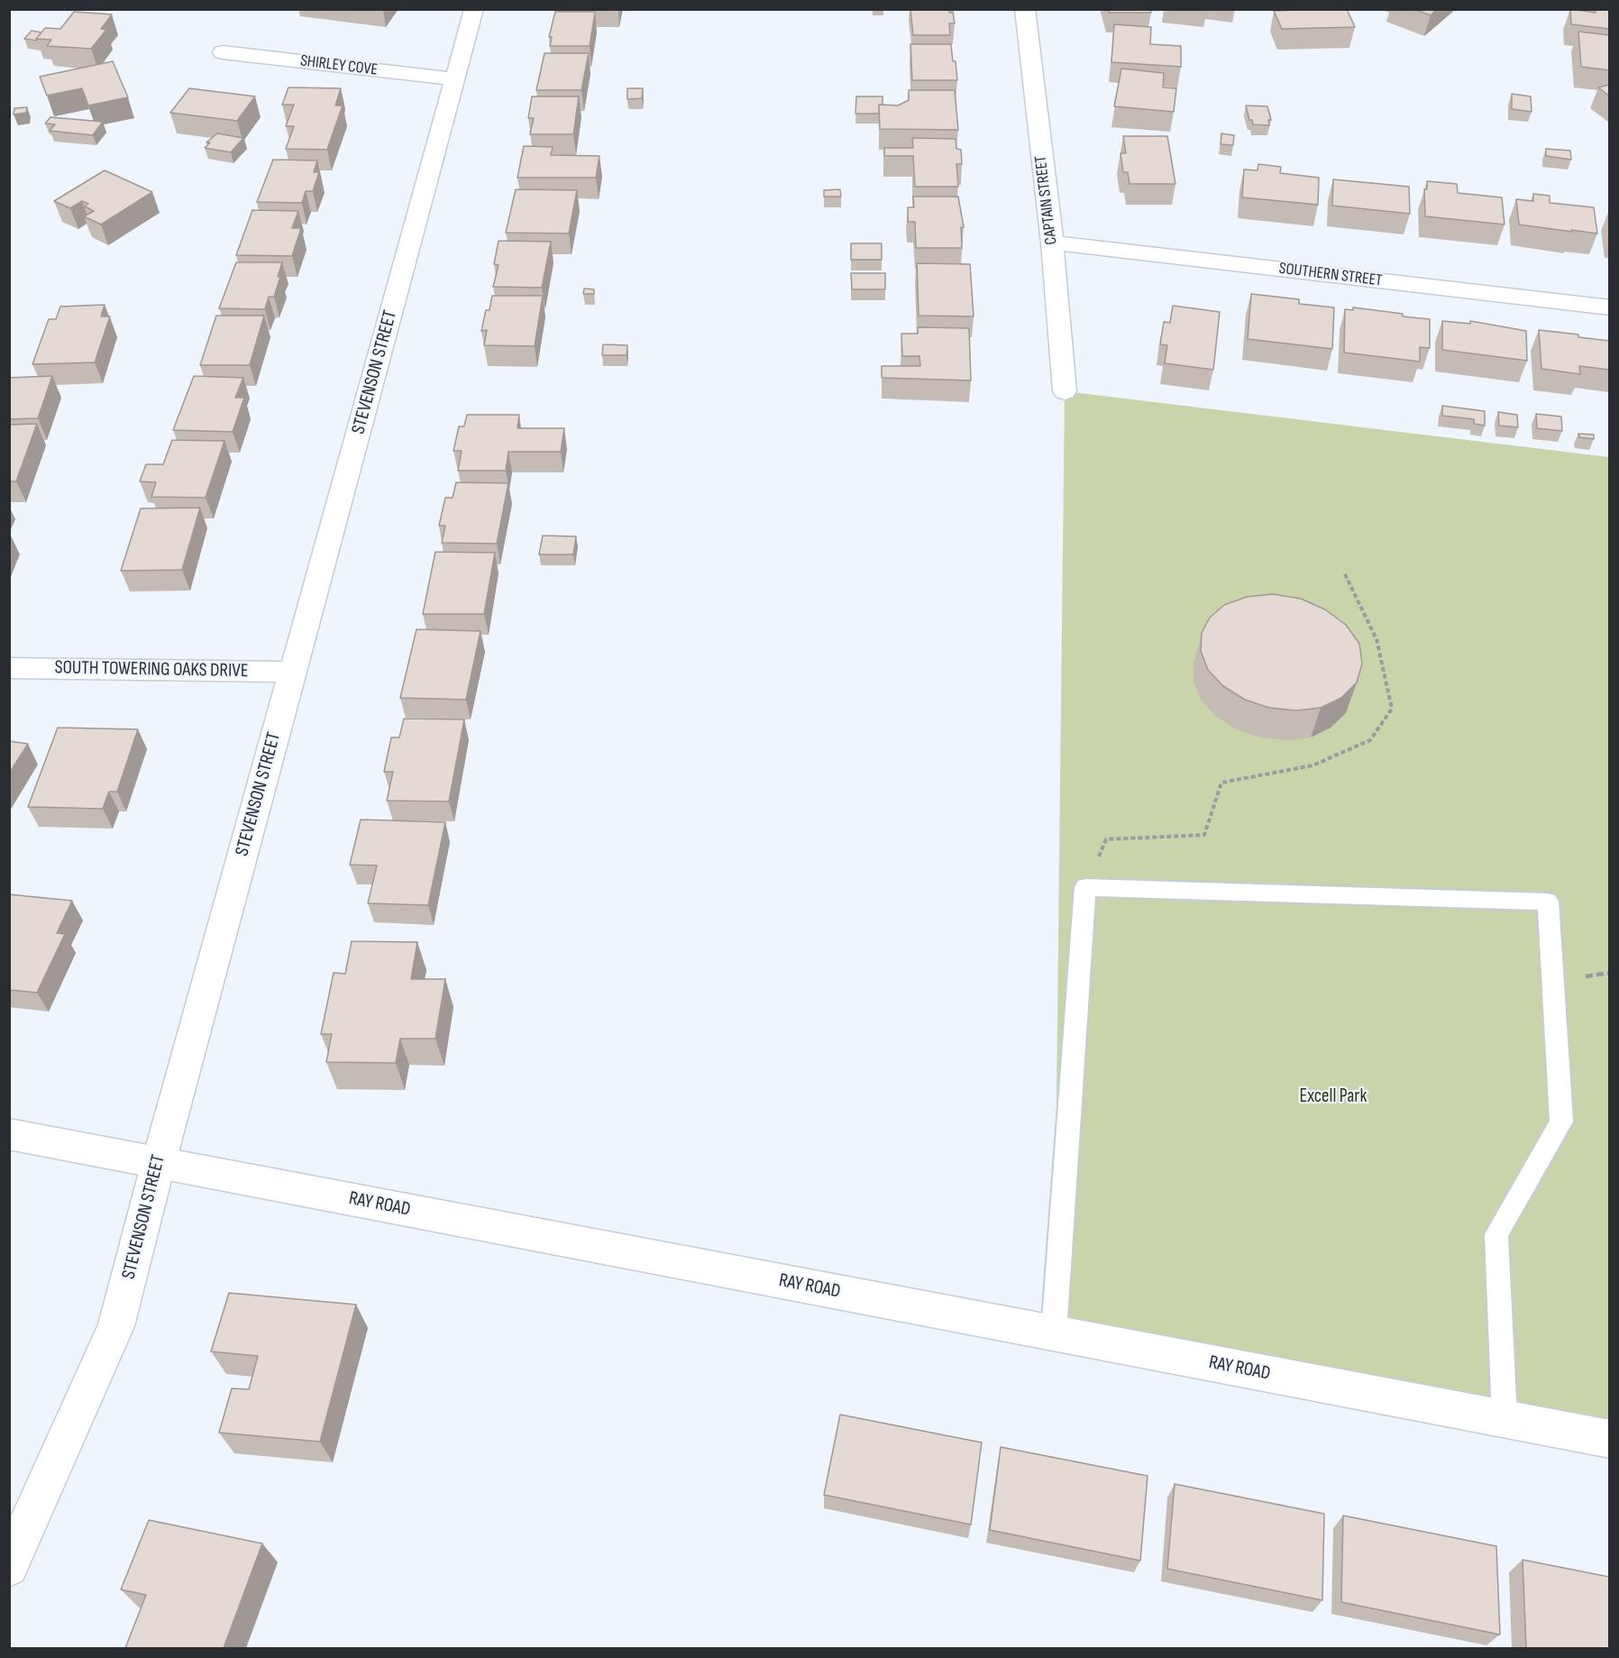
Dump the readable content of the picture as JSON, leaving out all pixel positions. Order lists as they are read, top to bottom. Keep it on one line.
{"streets":{"street":["SHIRLEY COVE","CAPTAIN STREET","SOUTHERN STREET","STEVENSON STREET","SOUTH TOWERING OAKS DRIVE","RAY ROAD"]},"crossings":[["SHIRLEY COVE","STEVENSON STREET"],["CAPTAIN STREET","SOUTHERN STREET"],["STEVENSON STREET","SOUTH TOWERING OAKS DRIVE"],["STEVENSON STREET","RAY ROAD"]],"parks":["Excell Park"]}
